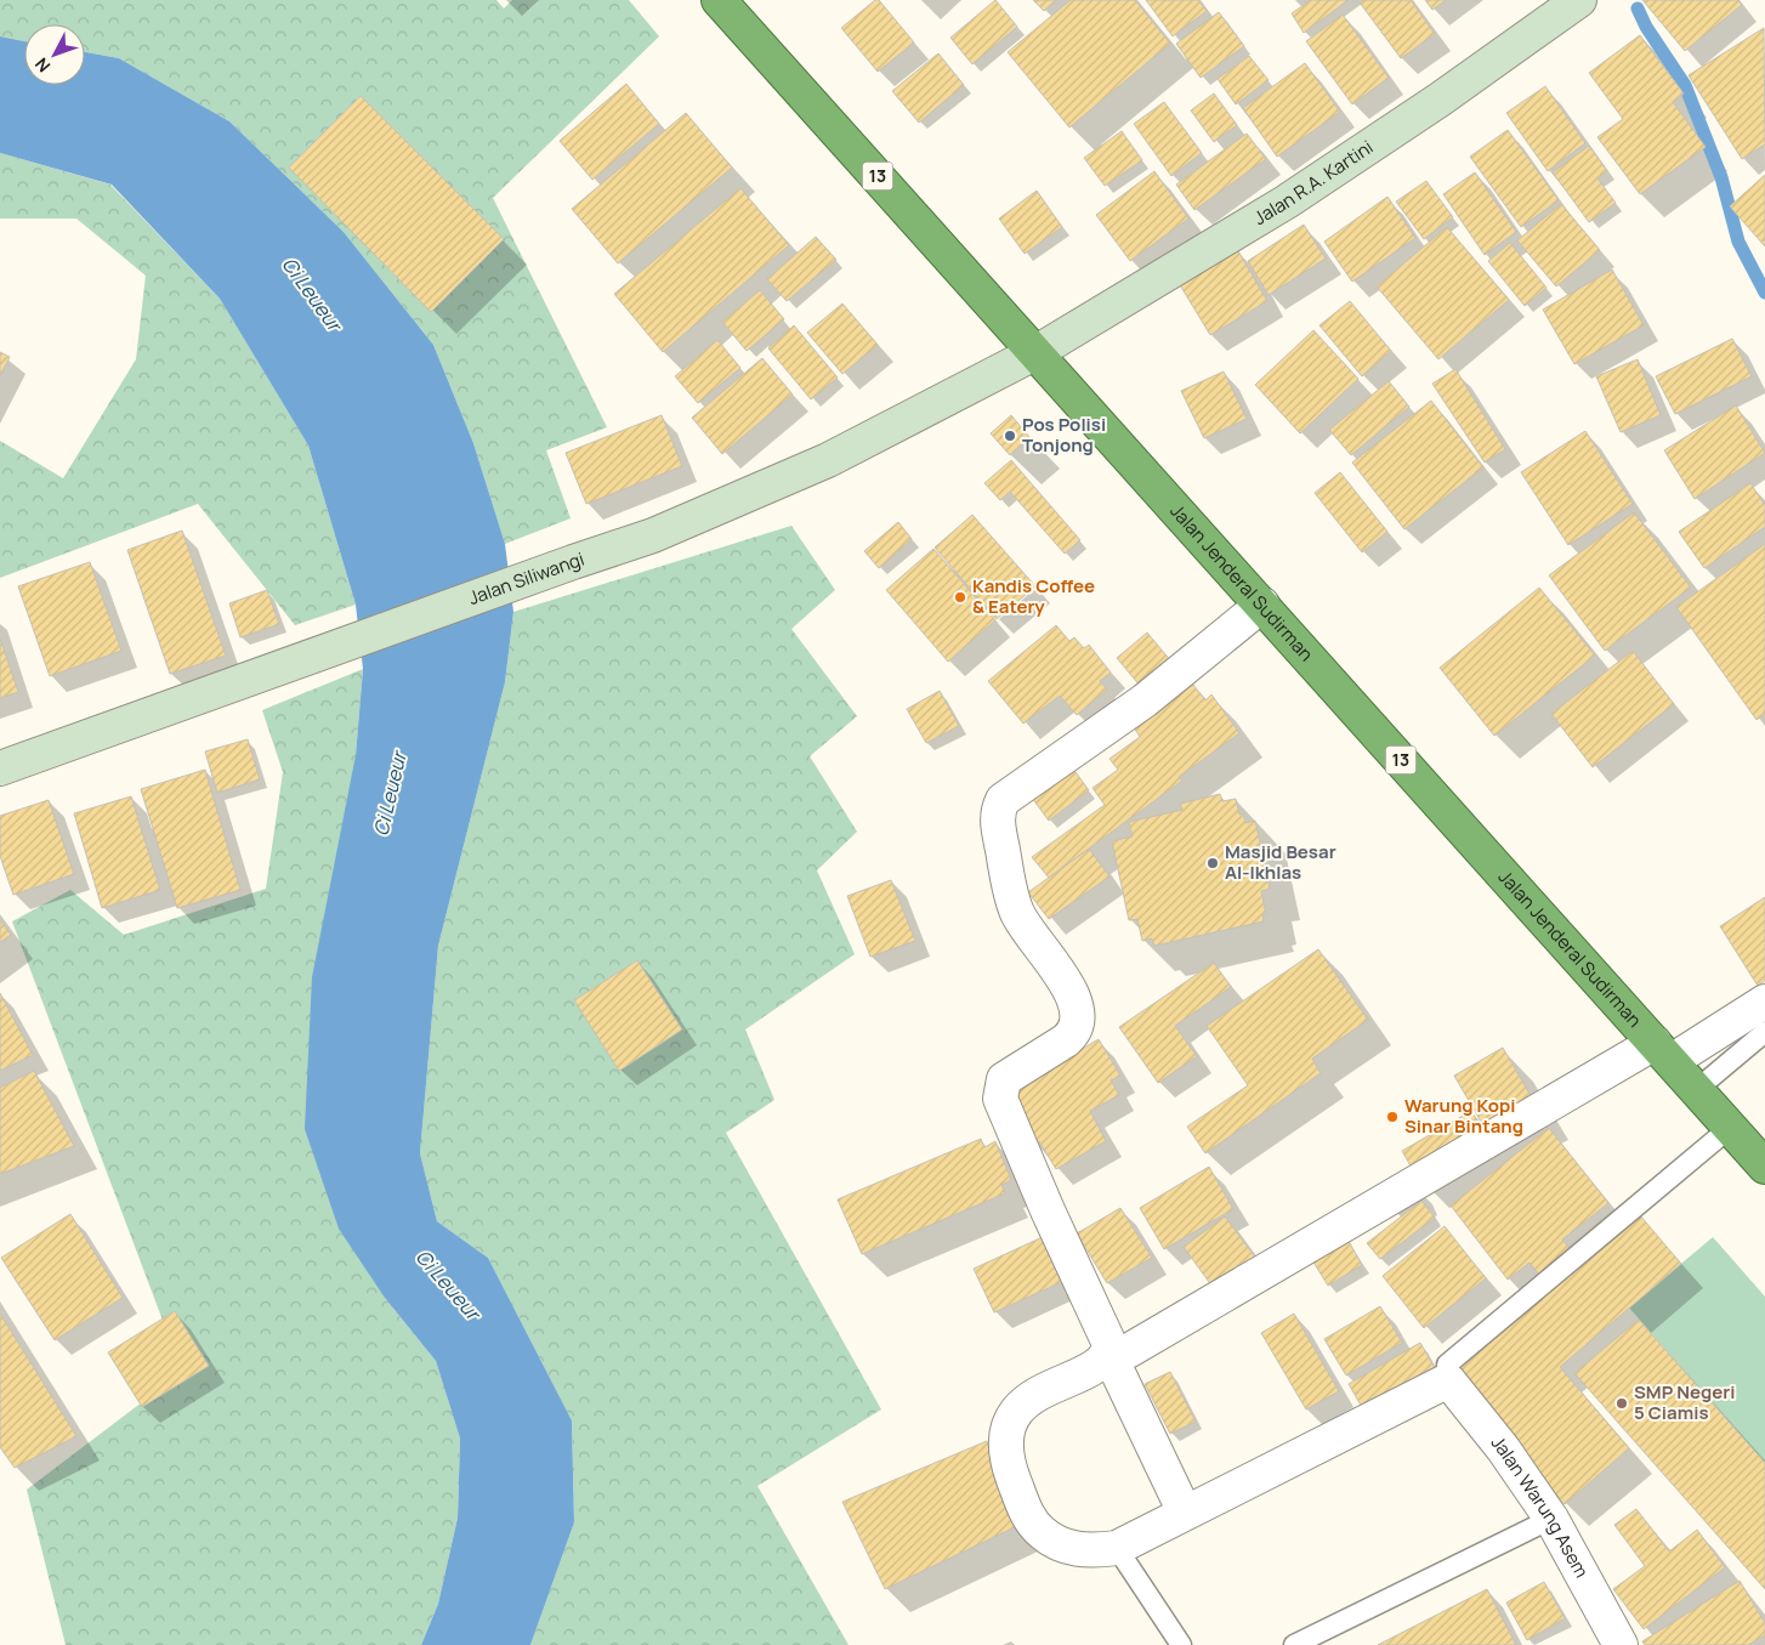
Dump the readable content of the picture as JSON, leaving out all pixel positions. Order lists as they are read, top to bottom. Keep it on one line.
{"streets":{"highway":["13","Jalan Jenderal Sudirman"],"main road":["Jalan R.A. Kartini","Jalan Siliwangi"],"street":["Jalan Warung Asem"]},"crossings":[["Jalan R.A. Kartini","Jalan Siliwangi"],["Jalan R.A. Kartini","Jalan Jenderal Sudirman"],["Jalan Siliwangi","Jalan Jenderal Sudirman"]],"water":["Ci Leueur"],"places":["Pos Polisi Tonjong","Kandis Coffee & Eatery","Masjid Besar Al-Ikhlas","Warung Kopi Sinar Bintang","SMP Negeri 5 Ciamis"],"north":"bottom left"}
